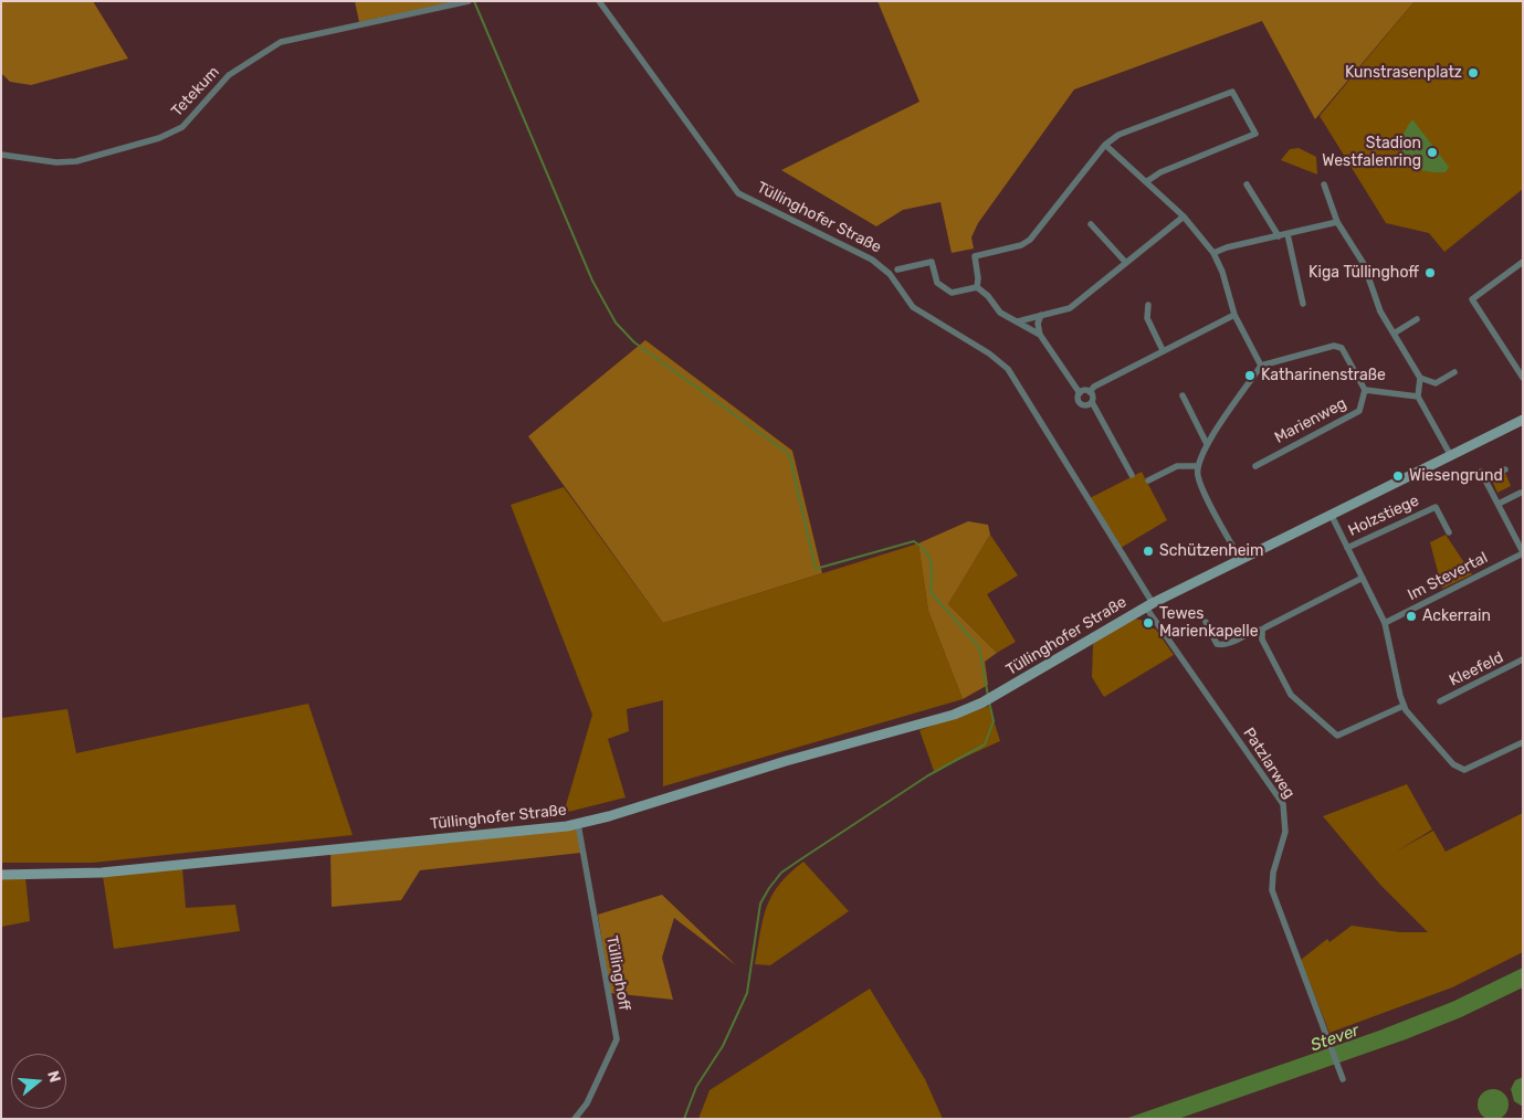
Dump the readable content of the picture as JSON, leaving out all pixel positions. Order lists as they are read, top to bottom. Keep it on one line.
{"streets":{"main road":["Tüllinghofer Straße"],"street":["Tetekum","Marienweg","Holzstiege","Im Stevertal","Kleefeld","Patzlarweg","Tüllinghoff"]},"crossings":[["Tüllinghofer Straße","Patzlarweg"],["Tüllinghofer Straße","Tüllinghoff"]],"water":["Stever"],"places":["Kunstrasenplatz","Stadion Westfalenring","Kiga Tüllinghoff","Katharinenstraße","Wiesengrund","Schützenheim","Ackerrain","Tewes Marienkapelle"],"north":"right"}
